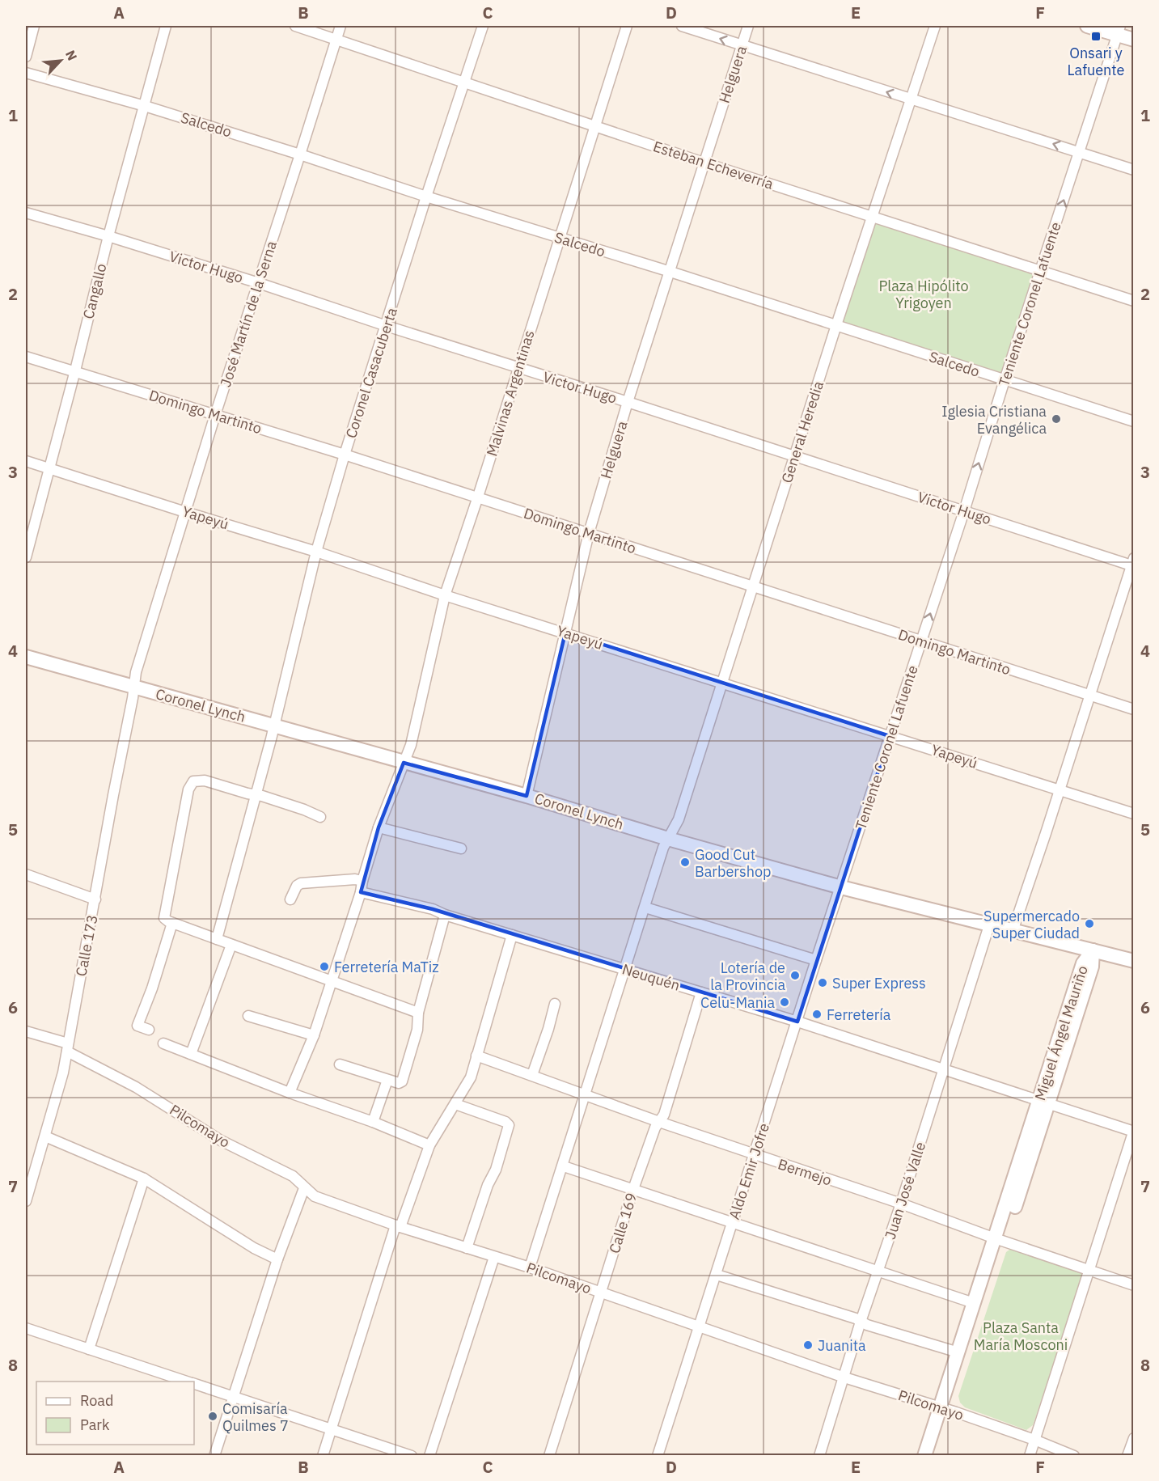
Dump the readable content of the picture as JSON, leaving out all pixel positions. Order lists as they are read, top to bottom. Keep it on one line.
{"streets":{"main road":["Coronel Lynch","Miguel Ángel Mauriño"],"street":["Helguera","Salcedo","Esteban Echeverría","Victor Hugo","Cangallo","Teniente Coronel Lafuente","José Martín de la Serna","Coronel Casacuberta","Malvinas Argentinas","Domingo Martinto","General Heredia","Yapeyú","Calle 173","Neuquén","Pilcomayo","Aldo Emir Jofre","Bermejo","Juan José Valle","Calle 169"]},"crossings":[["Helguera","Salcedo"],["Helguera","Esteban Echeverría"],["Helguera","Victor Hugo"],["Helguera","Domingo Martinto"],["Helguera","Yapeyú"],["Helguera","Coronel Lynch"],["Salcedo","Cangallo"],["Salcedo","Teniente Coronel Lafuente"],["Salcedo","José Martín de la Serna"],["Salcedo","Coronel Casacuberta"],["Salcedo","Malvinas Argentinas"],["Salcedo","General Heredia"],["Esteban Echeverría","Teniente Coronel Lafuente"],["Esteban Echeverría","José Martín de la Serna"],["Esteban Echeverría","Coronel Casacuberta"],["Esteban Echeverría","Malvinas Argentinas"],["Esteban Echeverría","General Heredia"],["Victor Hugo","Cangallo"],["Victor Hugo","Teniente Coronel Lafuente"],["Victor Hugo","José Martín de la Serna"],["Victor Hugo","Coronel Casacuberta"],["Victor Hugo","Malvinas Argentinas"],["Victor Hugo","General Heredia"],["Cangallo","Domingo Martinto"],["Cangallo","Yapeyú"],["Teniente Coronel Lafuente","Domingo Martinto"],["Teniente Coronel Lafuente","Yapeyú"],["Teniente Coronel Lafuente","Coronel Lynch"],["Teniente Coronel Lafuente","Aldo Emir Jofre"],["José Martín de la Serna","Domingo Martinto"],["José Martín de la Serna","Yapeyú"],["José Martín de la Serna","Coronel Lynch"],["José Martín de la Serna","Calle 173"],["Coronel Casacuberta","Domingo Martinto"],["Coronel Casacuberta","Yapeyú"],["Coronel Casacuberta","Coronel Lynch"],["Malvinas Argentinas","Domingo Martinto"],["Malvinas Argentinas","Yapeyú"],["Malvinas Argentinas","Coronel Lynch"],["Malvinas Argentinas","Neuquén"],["Domingo Martinto","General Heredia"],["General Heredia","Yapeyú"],["General Heredia","Coronel Lynch"],["General Heredia","Neuquén"],["General Heredia","Pilcomayo"],["General Heredia","Bermejo"],["Coronel Lynch","Calle 173"],["Coronel Lynch","Miguel Ángel Mauriño"],["Coronel Lynch","Aldo Emir Jofre"],["Coronel Lynch","Juan José Valle"],["Calle 173","Pilcomayo"],["Neuquén","Miguel Ángel Mauriño"],["Neuquén","Aldo Emir Jofre"],["Neuquén","Juan José Valle"],["Neuquén","Calle 169"],["Miguel Ángel Mauriño","Pilcomayo"],["Miguel Ángel Mauriño","Bermejo"],["Pilcomayo","Aldo Emir Jofre"],["Pilcomayo","Juan José Valle"],["Pilcomayo","Calle 169"],["Aldo Emir Jofre","Bermejo"],["Bermejo","Juan José Valle"],["Bermejo","Calle 169"]],"one_way":["Teniente Coronel Lafuente"],"parks":["Plaza Hipólito Yrigoyen","Plaza Santa María Mosconi"],"places":{"transit":["Onsari y Lafuente"],"other":["Iglesia Cristiana Evangélica","Good Cut Barbershop","Supermercado Super Ciudad","Ferretería MaTiz","Lotería de la Provincia","Super Express","Celu-Mania","Ferretería","Juanita","Comisaría Quilmes 7"]},"legend":["Road","Park"],"north":"top right","grid":{"columns":["A","B","C","D","E","F"],"rows":["1","2","3","4","5","6","7","8"]}}
